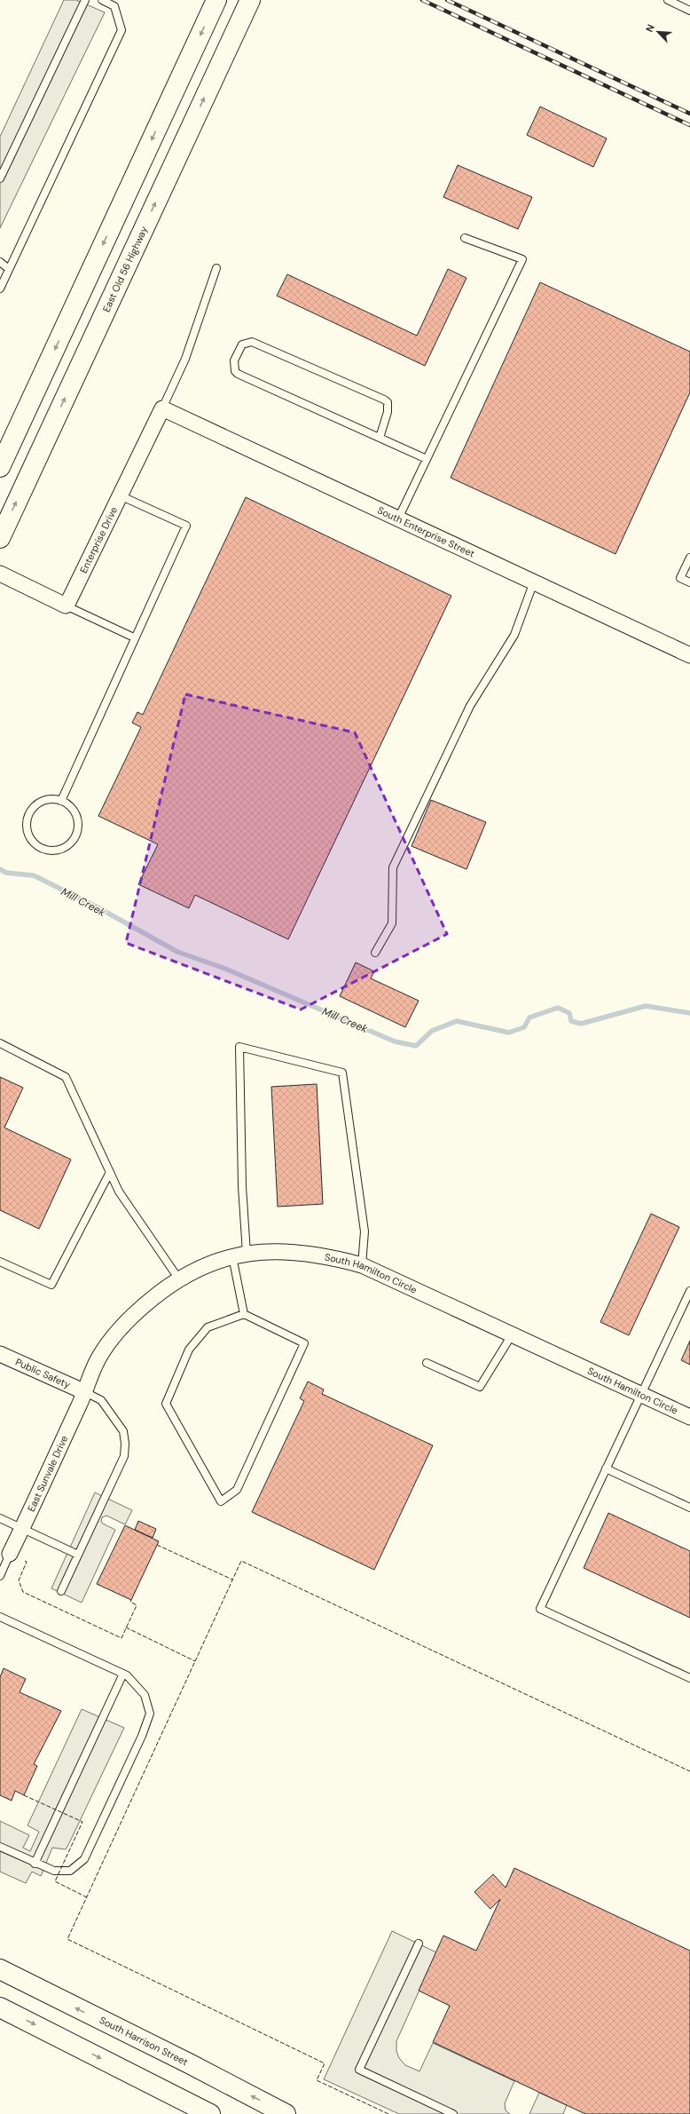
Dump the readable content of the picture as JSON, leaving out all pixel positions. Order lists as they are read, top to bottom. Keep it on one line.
{"streets":{"main road":["East Old 56 Highway","South Harrison Street"],"street":["South Enterprise Street","Enterprise Drive","South Hamilton Circle","Public Safety","East Sunvale Drive"]},"crossings":[["South Enterprise Street","Enterprise Drive"],["South Hamilton Circle","Public Safety"],["South Hamilton Circle","East Sunvale Drive"],["Public Safety","East Sunvale Drive"]],"water":["Mill Creek"],"north":"top left"}
